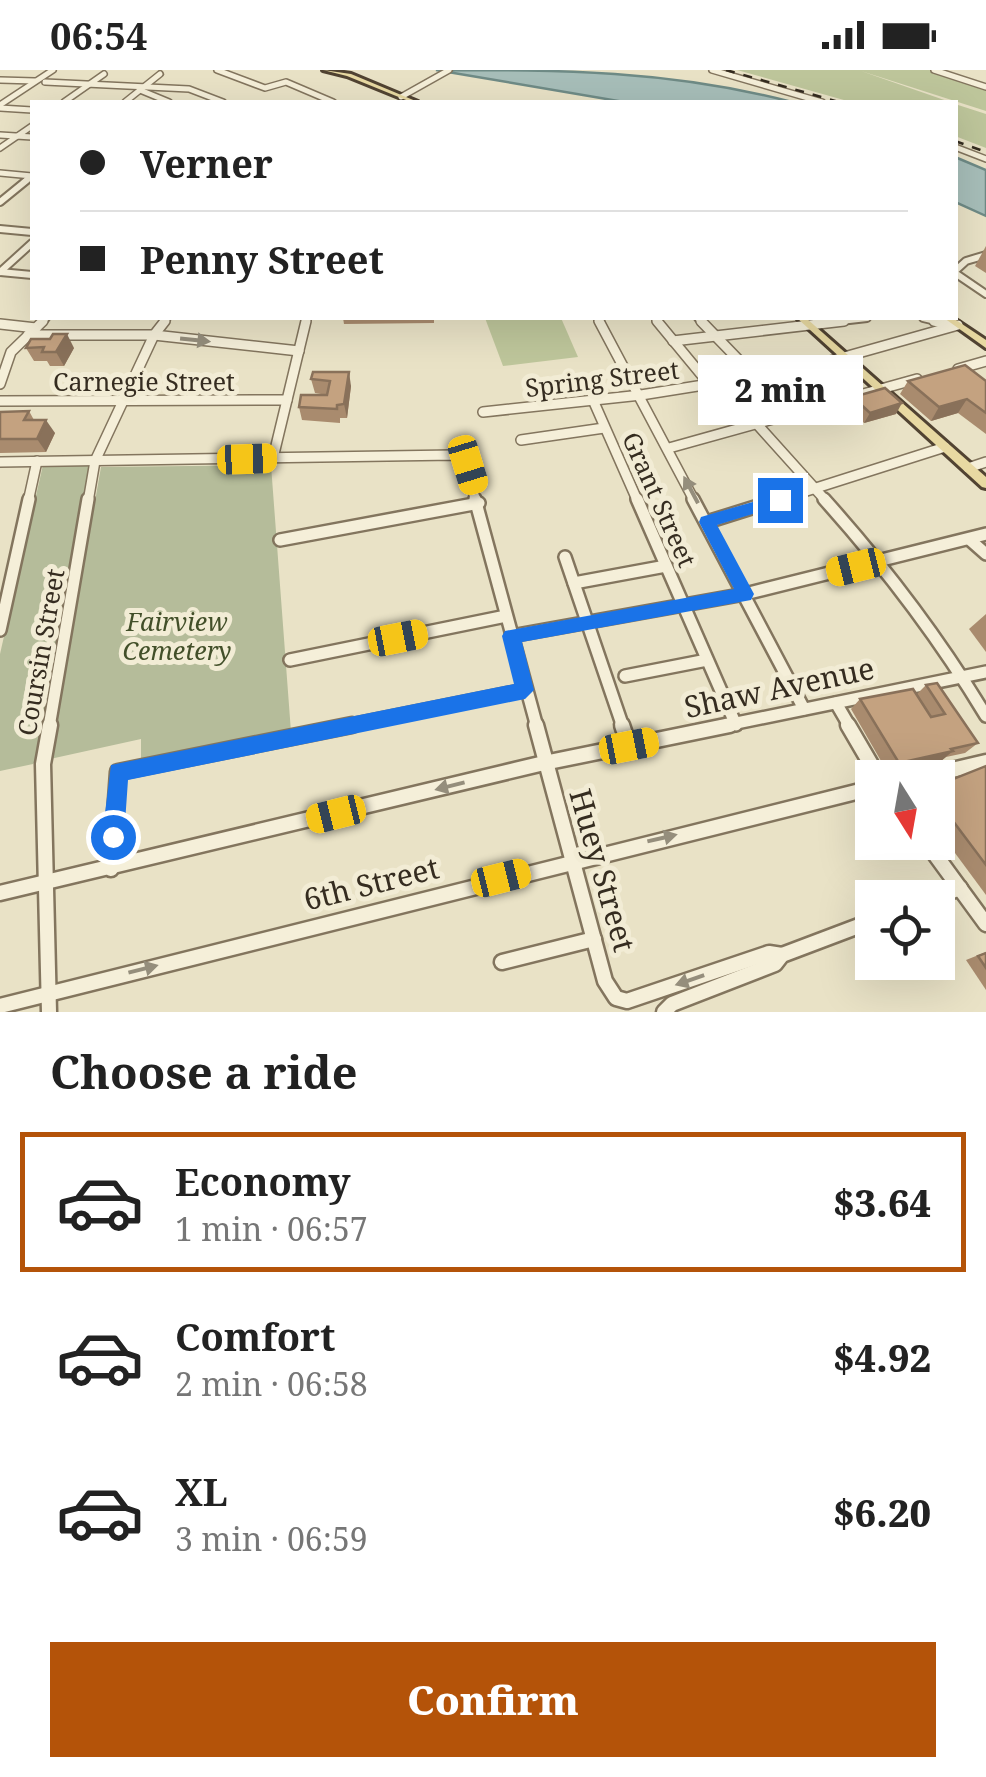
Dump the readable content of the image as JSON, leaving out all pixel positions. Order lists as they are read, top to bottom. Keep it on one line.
{"streets":{"street":["Spring Street","Carnegie Street","Grant Street","Coursin Street","Shaw Avenue","Huey Street","6th Street"]},"crossings":[["Spring Street","Grant Street"],["Carnegie Street","Coursin Street"],["Grant Street","Shaw Avenue"],["Coursin Street","Shaw Avenue"],["Coursin Street","6th Street"],["Shaw Avenue","Huey Street"],["Huey Street","6th Street"]],"one_way":["Shaw Avenue","6th Street"],"parks":["Fairview Cemetery"],"north":"bottom","page":{"status":"06:54","banner":["Verner","Penny Street"],"bubble":"2 min","heading":"Choose a ride","list":[{"name":"Economy","note":"1 min · 06:57","value":"$3.64"},{"name":"Comfort","note":"2 min · 06:58","value":"$4.92"},{"name":"XL","note":"3 min · 06:59","value":"$6.20"}],"buttons":"Confirm"}}
